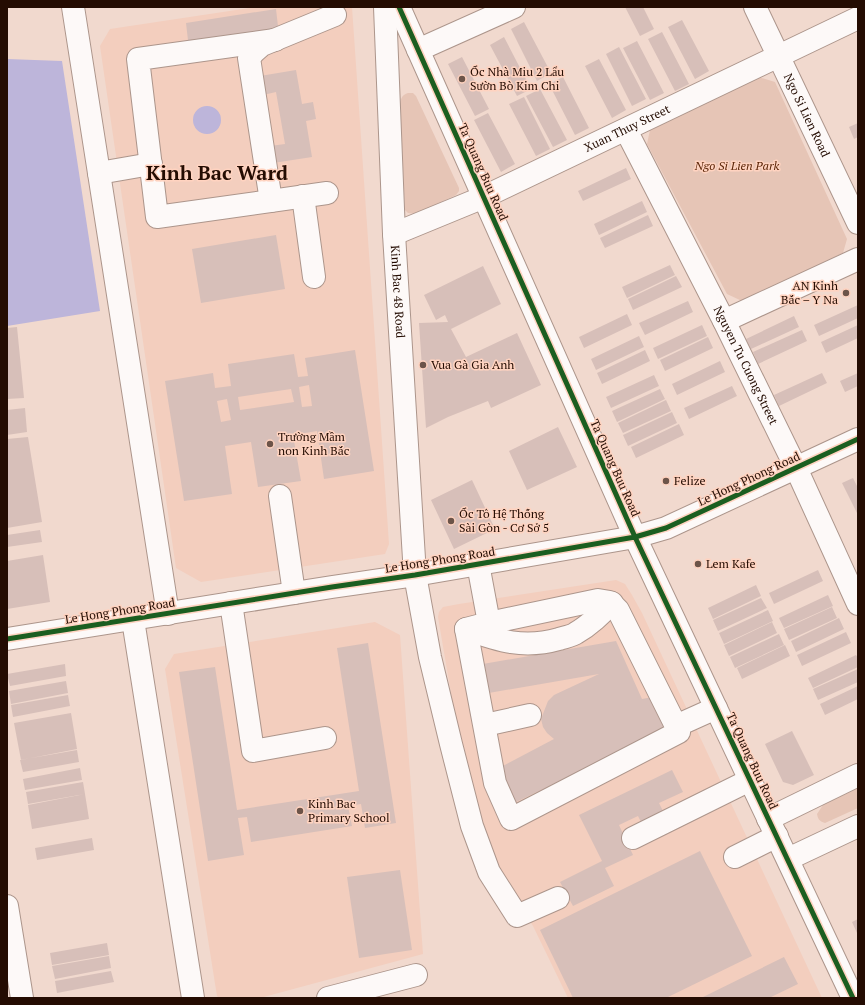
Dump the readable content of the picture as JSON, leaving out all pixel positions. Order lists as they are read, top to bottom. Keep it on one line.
{"streets":{"street":["Ngo Si Lien Road","Xuan Thuy Street","Ta Quang Buu Road","Kinh Bac 48 Road","Nguyen Tu Cuong Street","Le Hong Phong Road"]},"crossings":[["Ngo Si Lien Road","Xuan Thuy Street"],["Xuan Thuy Street","Ta Quang Buu Road"],["Xuan Thuy Street","Kinh Bac 48 Road"],["Xuan Thuy Street","Nguyen Tu Cuong Street"],["Ta Quang Buu Road","Le Hong Phong Road"],["Kinh Bac 48 Road","Le Hong Phong Road"],["Nguyen Tu Cuong Street","Le Hong Phong Road"]],"districts":["Kinh Bac Ward"],"parks":["Ngo Si Lien Park"],"places":["Ốc Nhà Miu 2 Lẩu Sườn Bò Kim Chi","AN Kinh Bắc – Y Na","Vua Gà Gia Anh","Trường Mầm non Kinh Bắc","Felize","Ốc Tô Hệ Thống Sài Gòn - Cơ Sở 5","Lem Kafe","Kinh Bac Primary School"]}
